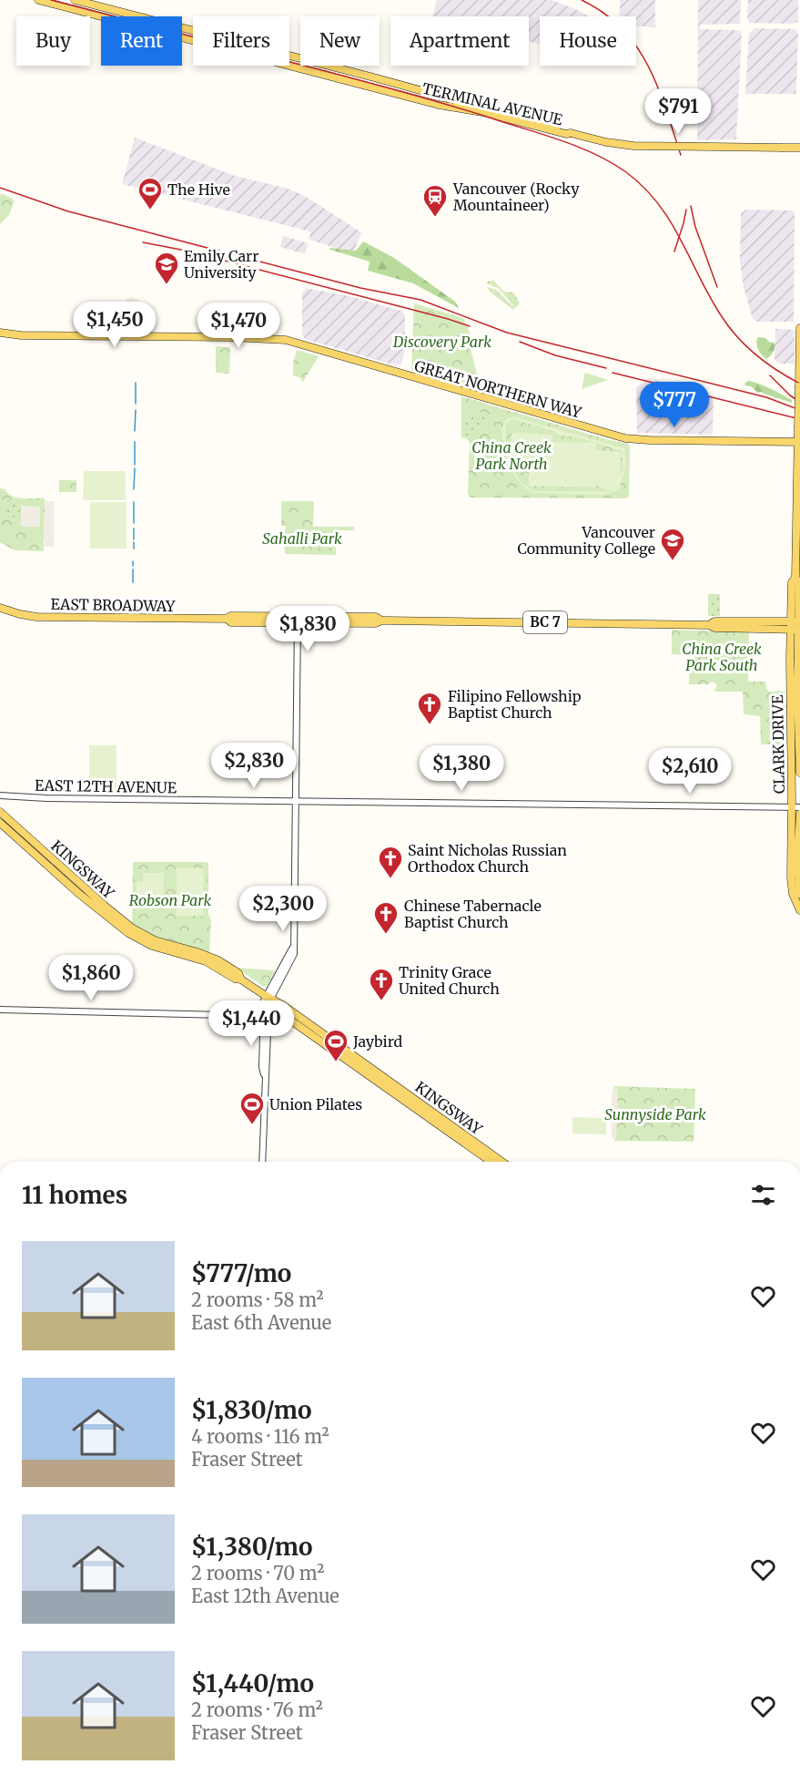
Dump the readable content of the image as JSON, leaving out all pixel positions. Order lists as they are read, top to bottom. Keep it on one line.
{"streets":{"main road":["TERMINAL AVENUE","GREAT NORTHERN WAY","EAST BROADWAY","BC 7","CLARK DRIVE","KINGSWAY"],"street":["EAST 12TH AVENUE"]},"crossings":[["GREAT NORTHERN WAY","CLARK DRIVE"],["EAST BROADWAY","CLARK DRIVE"],["CLARK DRIVE","EAST 12TH AVENUE"]],"parks":["Discovery Park","China Creek Park North","Sahalli Park","China Creek Park South","Robson Park","Sunnyside Park"],"places":{"sports":["The Hive","Jaybird","Union Pilates"],"station":["Vancouver (Rocky Mountaineer)"],"school or university":["Emily Carr University","Vancouver Community College"],"church":["Filipino Fellowship Baptist Church","Saint Nicholas Russian Orthodox Church","Chinese Tabernacle Baptist Church","Trinity Grace United Church"]},"page":{"chip":["Buy","Rent","Filters","New","Apartment","House"],"price":["$791","$1,450","$1,470","$777","$1,830","$2,830","$1,380","$2,610","$2,300","$1,860","$1,440"],"heading":"11 homes","list":[{"name":"$777/mo","note":"2 rooms · 58 m² · East 6th Avenue"},{"name":"$1,830/mo","note":"4 rooms · 116 m² · Fraser Street"},{"name":"$1,380/mo","note":"2 rooms · 70 m² · East 12th Avenue"},{"name":"$1,440/mo","note":"2 rooms · 76 m² · Fraser Street"}]}}
